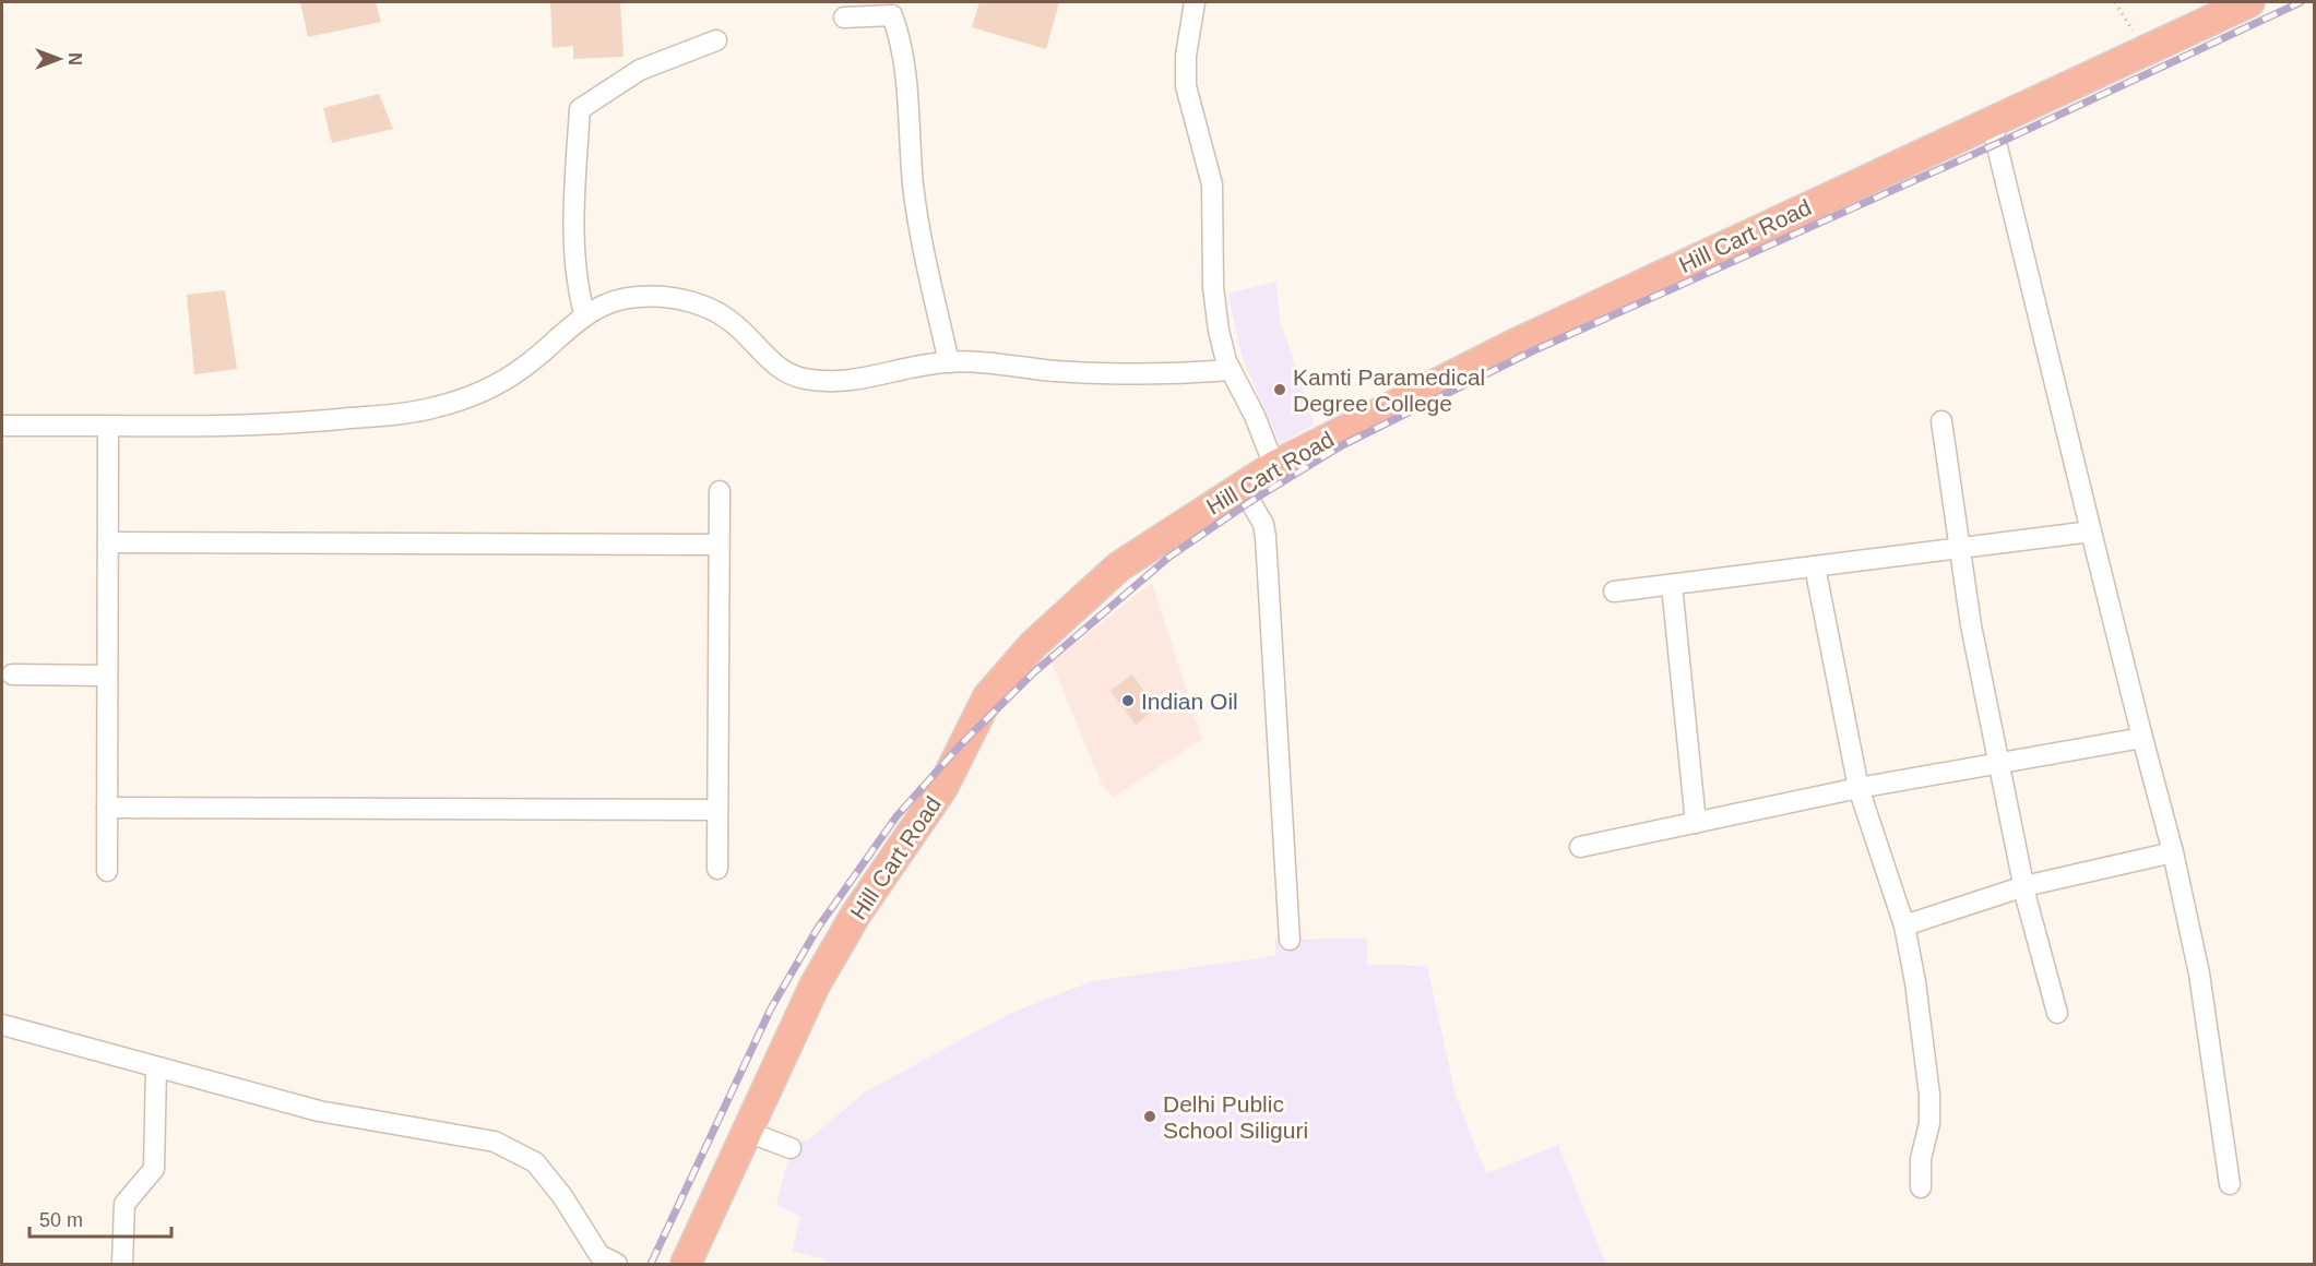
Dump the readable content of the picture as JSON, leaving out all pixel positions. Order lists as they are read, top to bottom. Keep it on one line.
{"streets":{"highway":["Hill Cart Road"]},"places":["Kamti Paramedical Degree College","Indian Oil","Delhi Public School Siliguri"],"scale_bar":"50 m","north":"right"}
